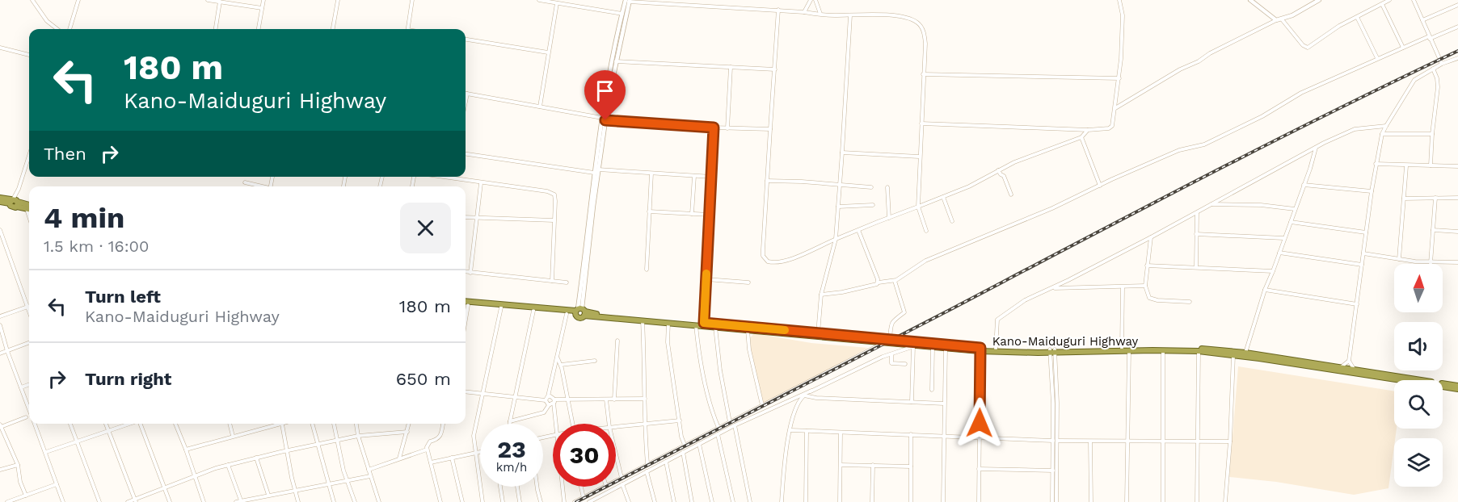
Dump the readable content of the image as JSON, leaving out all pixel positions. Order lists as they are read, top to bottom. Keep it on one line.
{"streets":{"highway":["Kano-Maiduguri Highway"]},"north":"top","page":{"turn":["180 m","Kano-Maiduguri Highway"],"then":"Then","heading":["4 min","1.5 km · 16:00"],"list":[{"name":"Turn left","note":"Kano-Maiduguri Highway","value":"180 m"},{"name":"Turn right","value":"650 m"}],"speed":"23 km/h","limit":"30"}}
